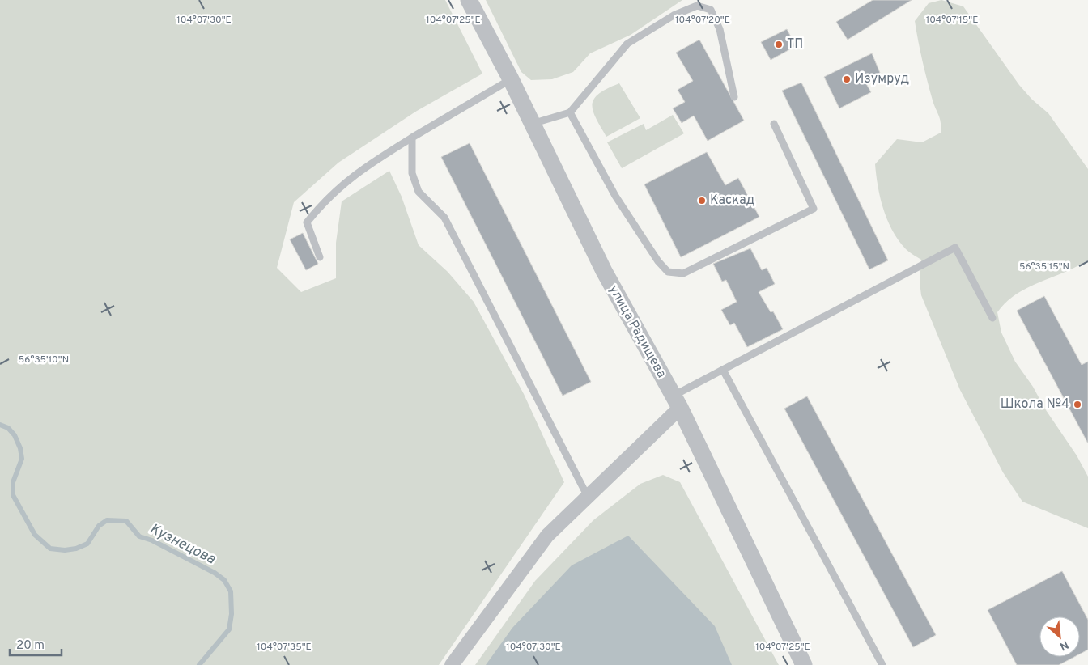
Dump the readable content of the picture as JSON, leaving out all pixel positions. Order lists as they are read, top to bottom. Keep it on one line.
{"streets":{"street":["улица Радищева"]},"water":["Кузнецова"],"places":["ТП","Изумруд","Каскад","Школа №4"],"scale_bar":"20 m","north":"bottom right","coordinates":["104°07'30\"E","104°07'25\"E","104°07'20\"E","104°07'15\"E","56°35'15\"N","56°35'10\"N","104°07'35\"E"]}
